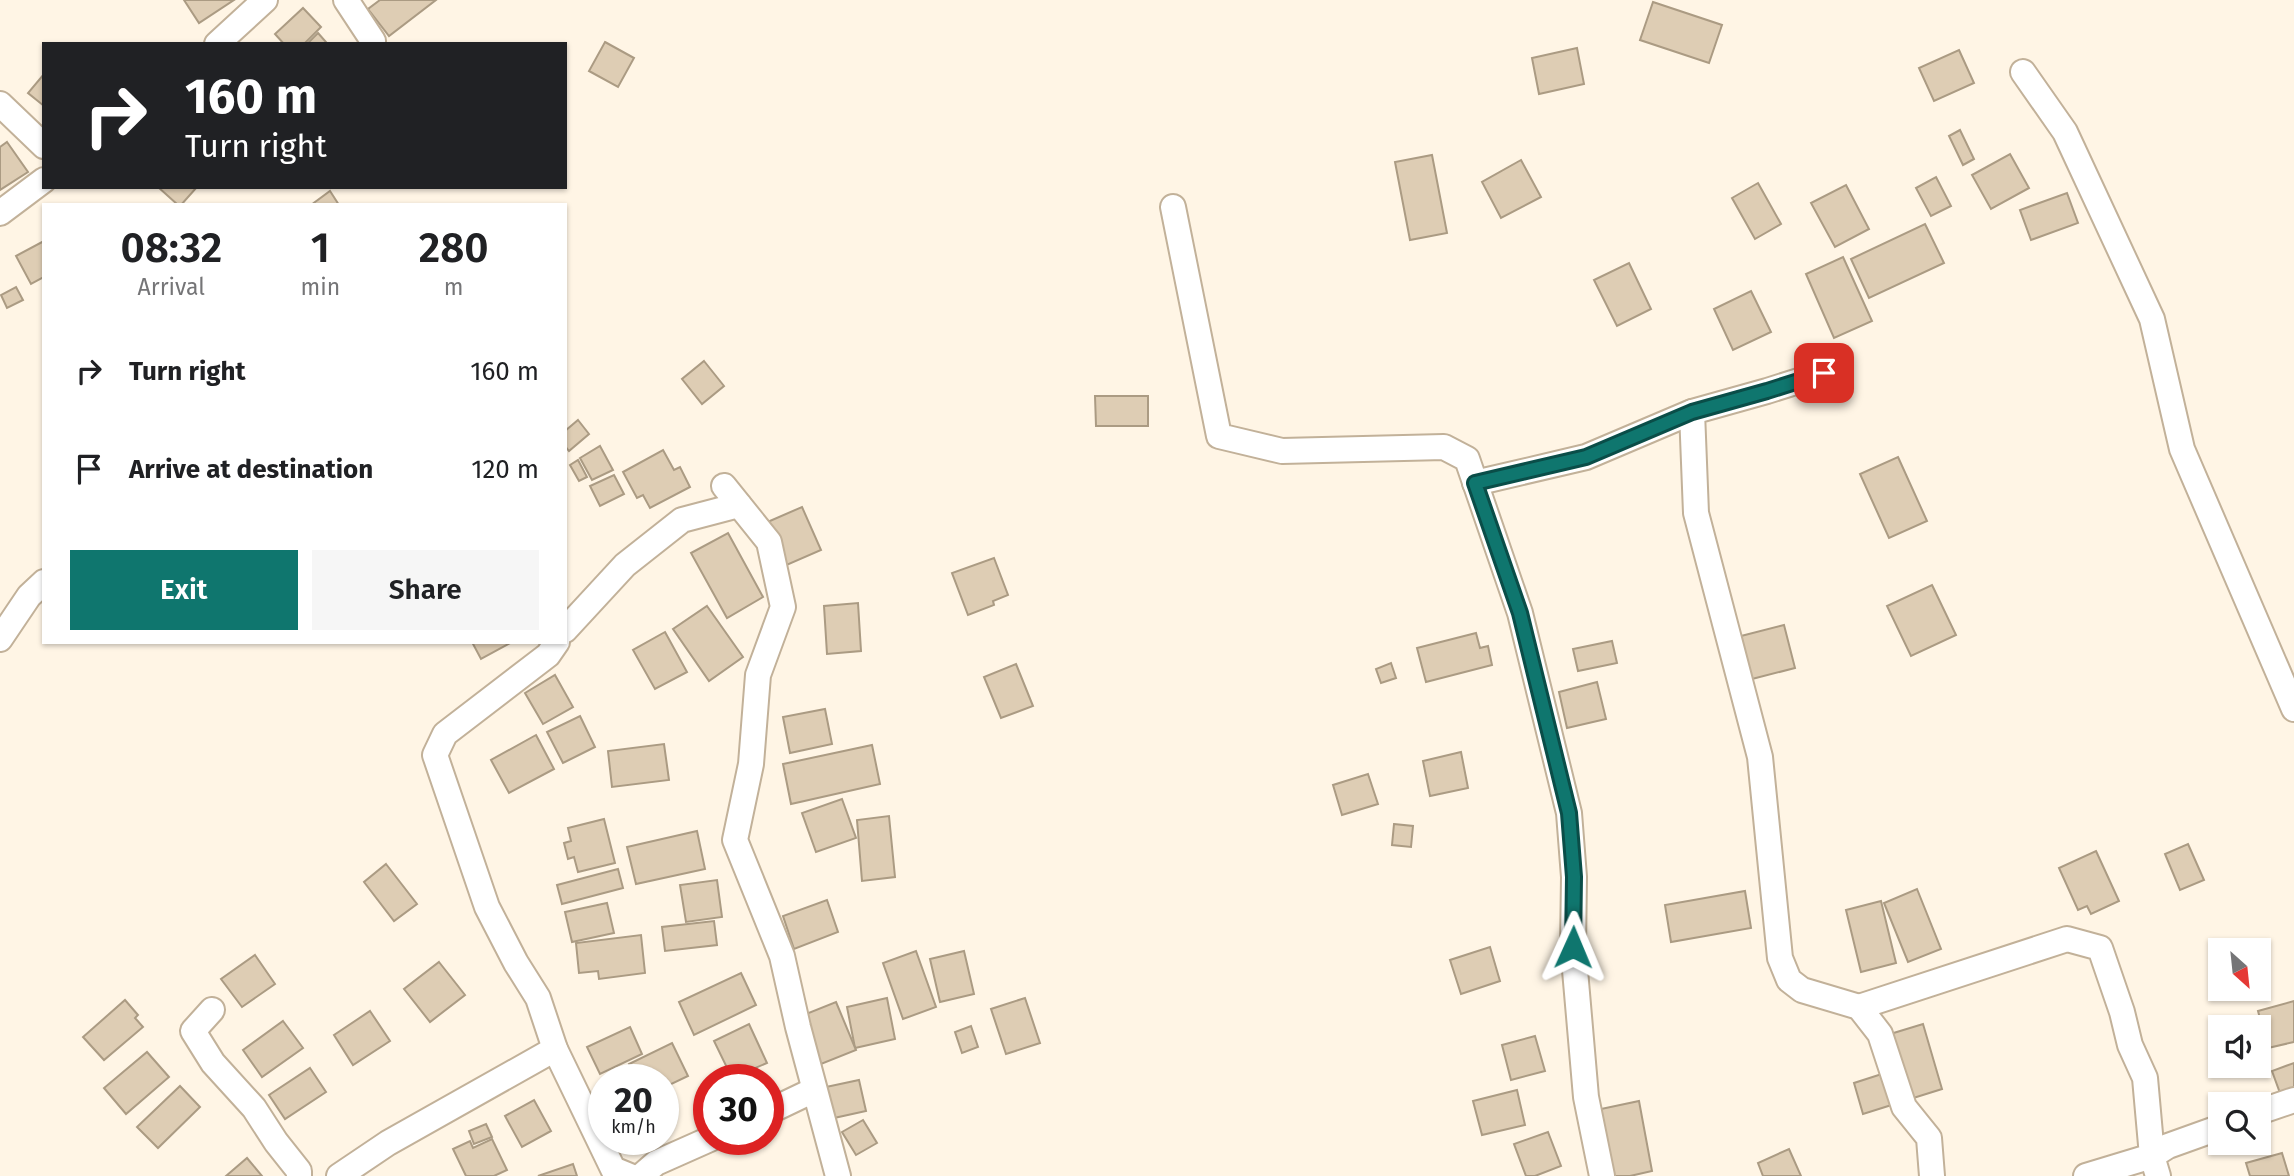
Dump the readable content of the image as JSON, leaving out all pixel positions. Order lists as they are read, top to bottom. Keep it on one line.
{"north":"bottom right","page":{"turn":["160 m","Turn right"],"eta":["08:32","Arrival","1","min","280","m"],"list":[{"name":"Turn right","value":"160 m"},{"name":"Arrive at destination","value":"120 m"}],"buttons":["Exit","Share"],"speed":"20 km/h","limit":"30"}}
